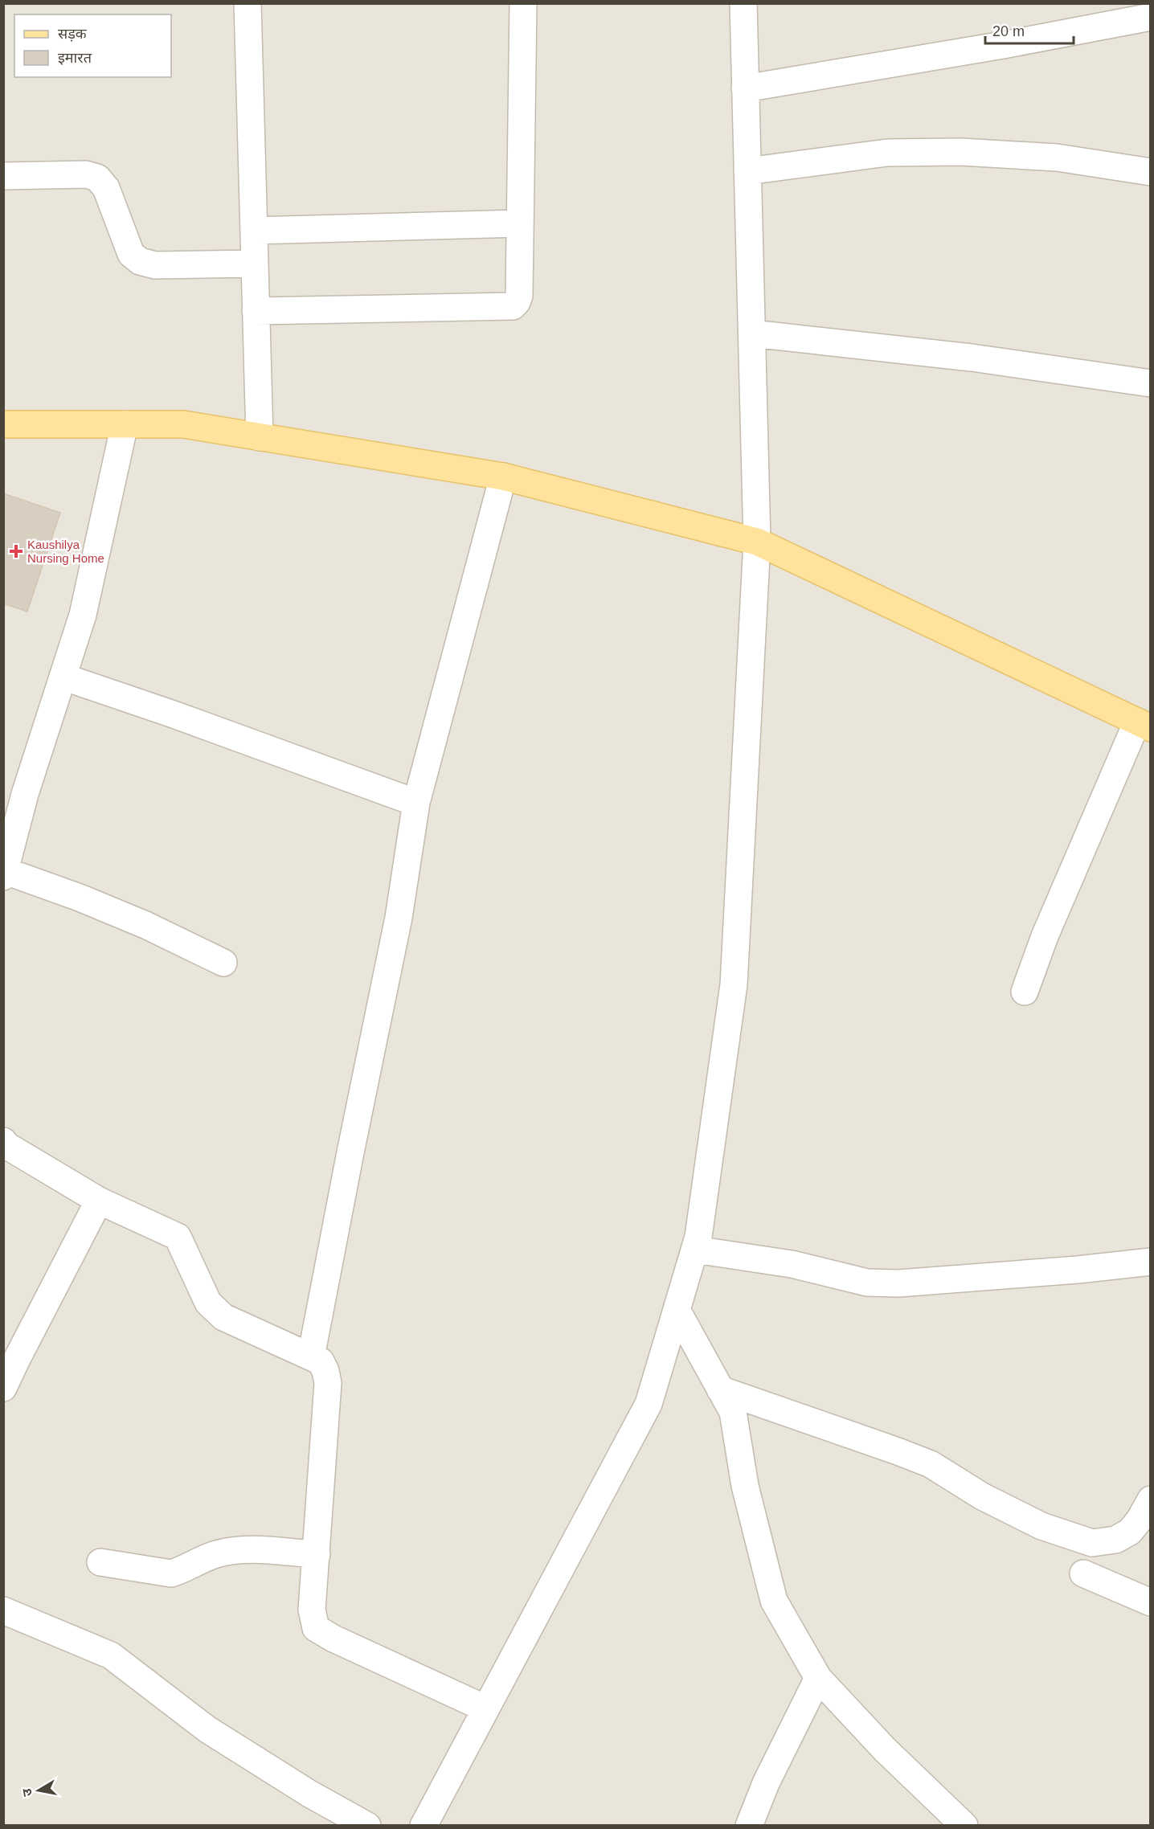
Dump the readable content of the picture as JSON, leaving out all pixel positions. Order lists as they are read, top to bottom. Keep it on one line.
{"places":{"health":["Kaushilya Nursing Home"]},"legend":["सड़क","इमारत"],"scale_bar":"20 m","north":"left"}
